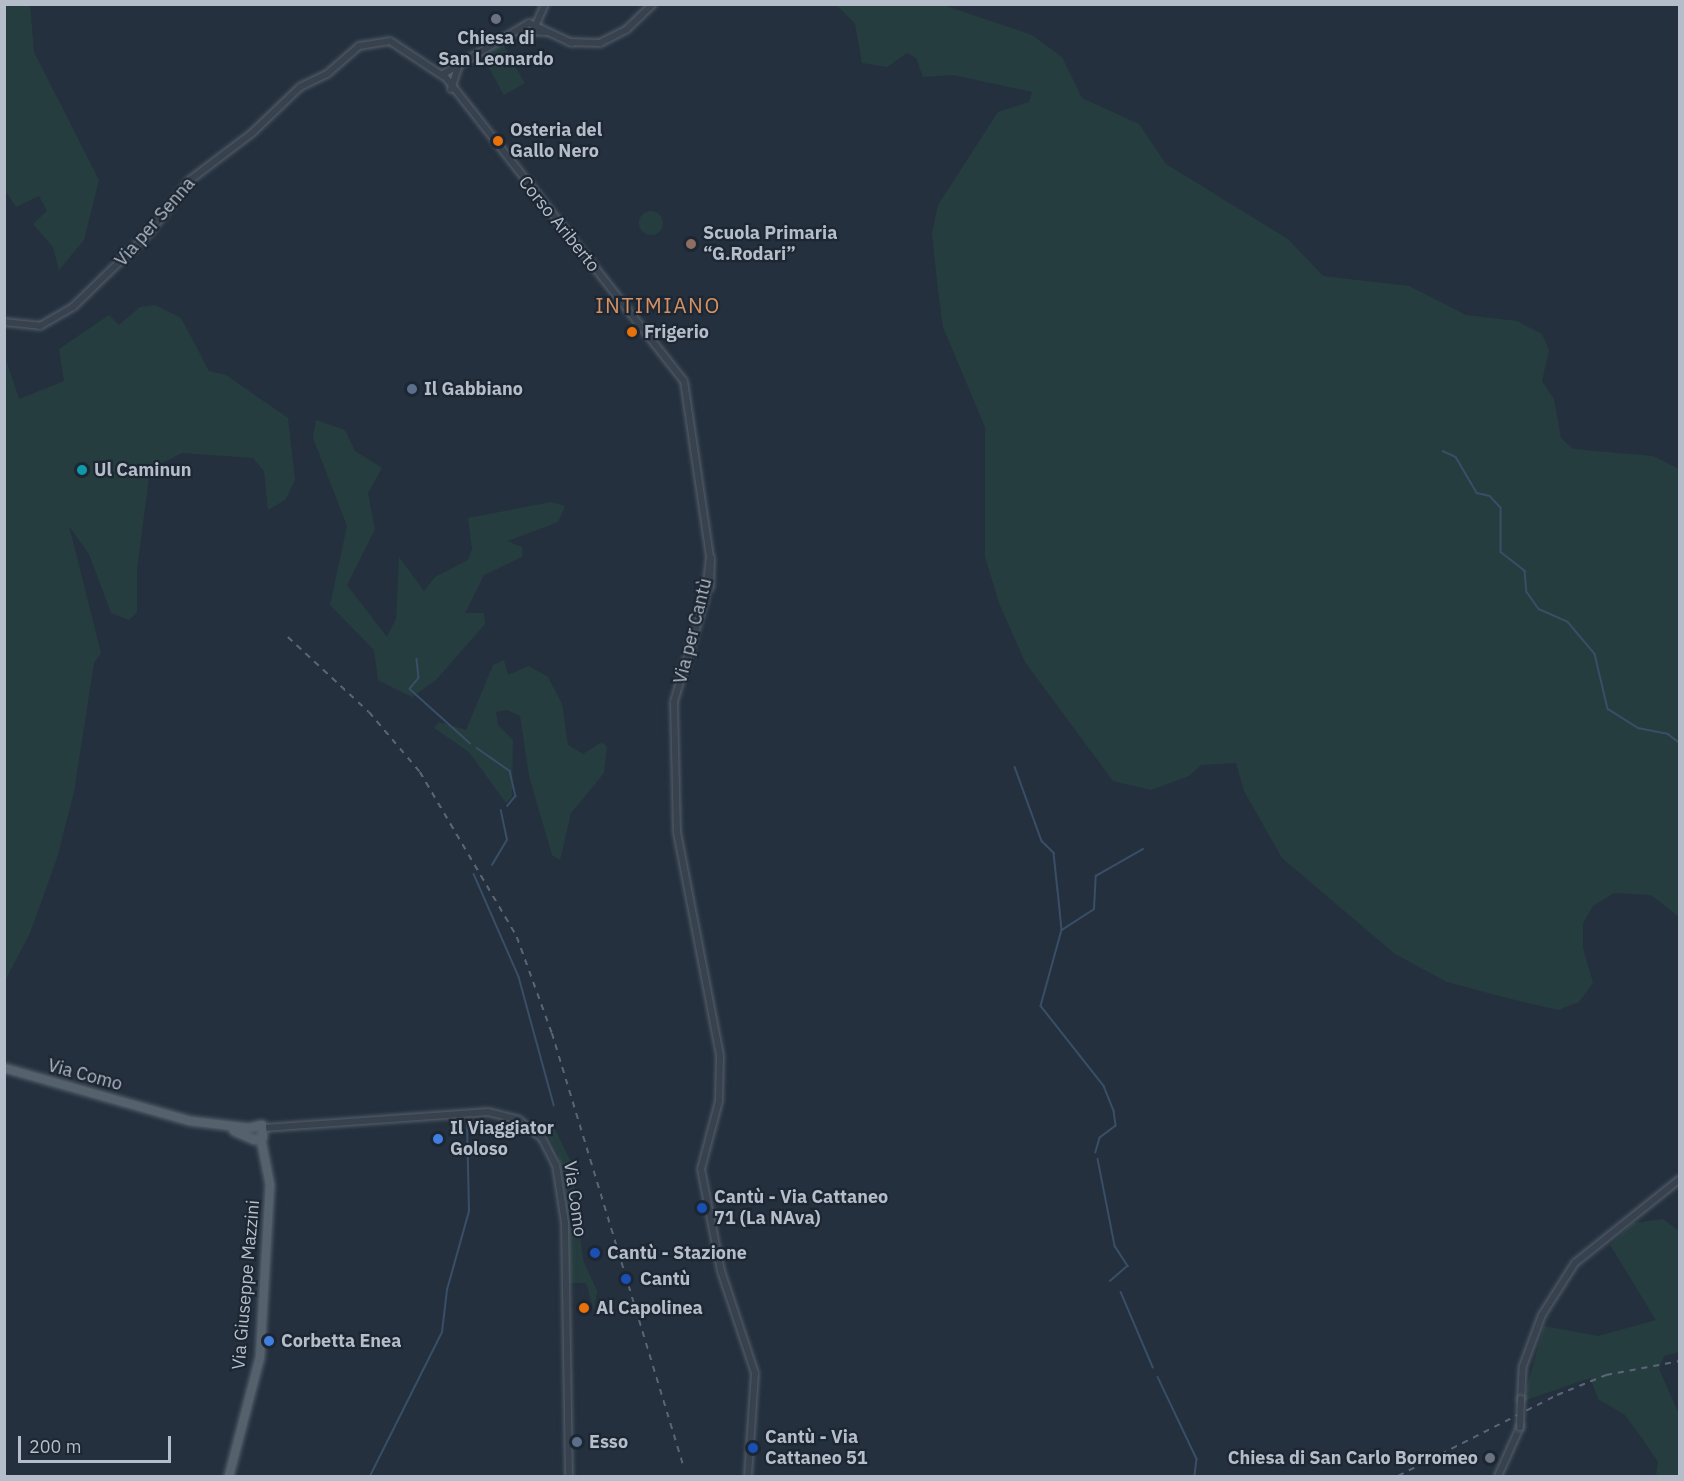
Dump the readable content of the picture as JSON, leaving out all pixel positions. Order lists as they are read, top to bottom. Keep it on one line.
{"streets":{"main road":["Via Como","Via Giuseppe Mazzini"],"street":["Via per Senna","Corso Ariberto","Via per Cantù"]},"crossings":[["Via per Senna","Corso Ariberto"],["Corso Ariberto","Via per Cantù"],["Via Como","Via Giuseppe Mazzini"]],"districts":["INTIMIANO"],"places":["Chiesa di San Leonardo","Osteria del Gallo Nero","Scuola Primaria “G.Rodari”","Frigerio","Il Gabbiano","Ul Caminun","Il Viaggiator Goloso","Cantù - Via Cattaneo 71 (La NAva)","Cantù - Stazione","Cantù","Al Capolinea","Corbetta Enea","Esso","Cantù - Via Cattaneo 51","Chiesa di San Carlo Borromeo"],"scale_bar":"200 m"}
